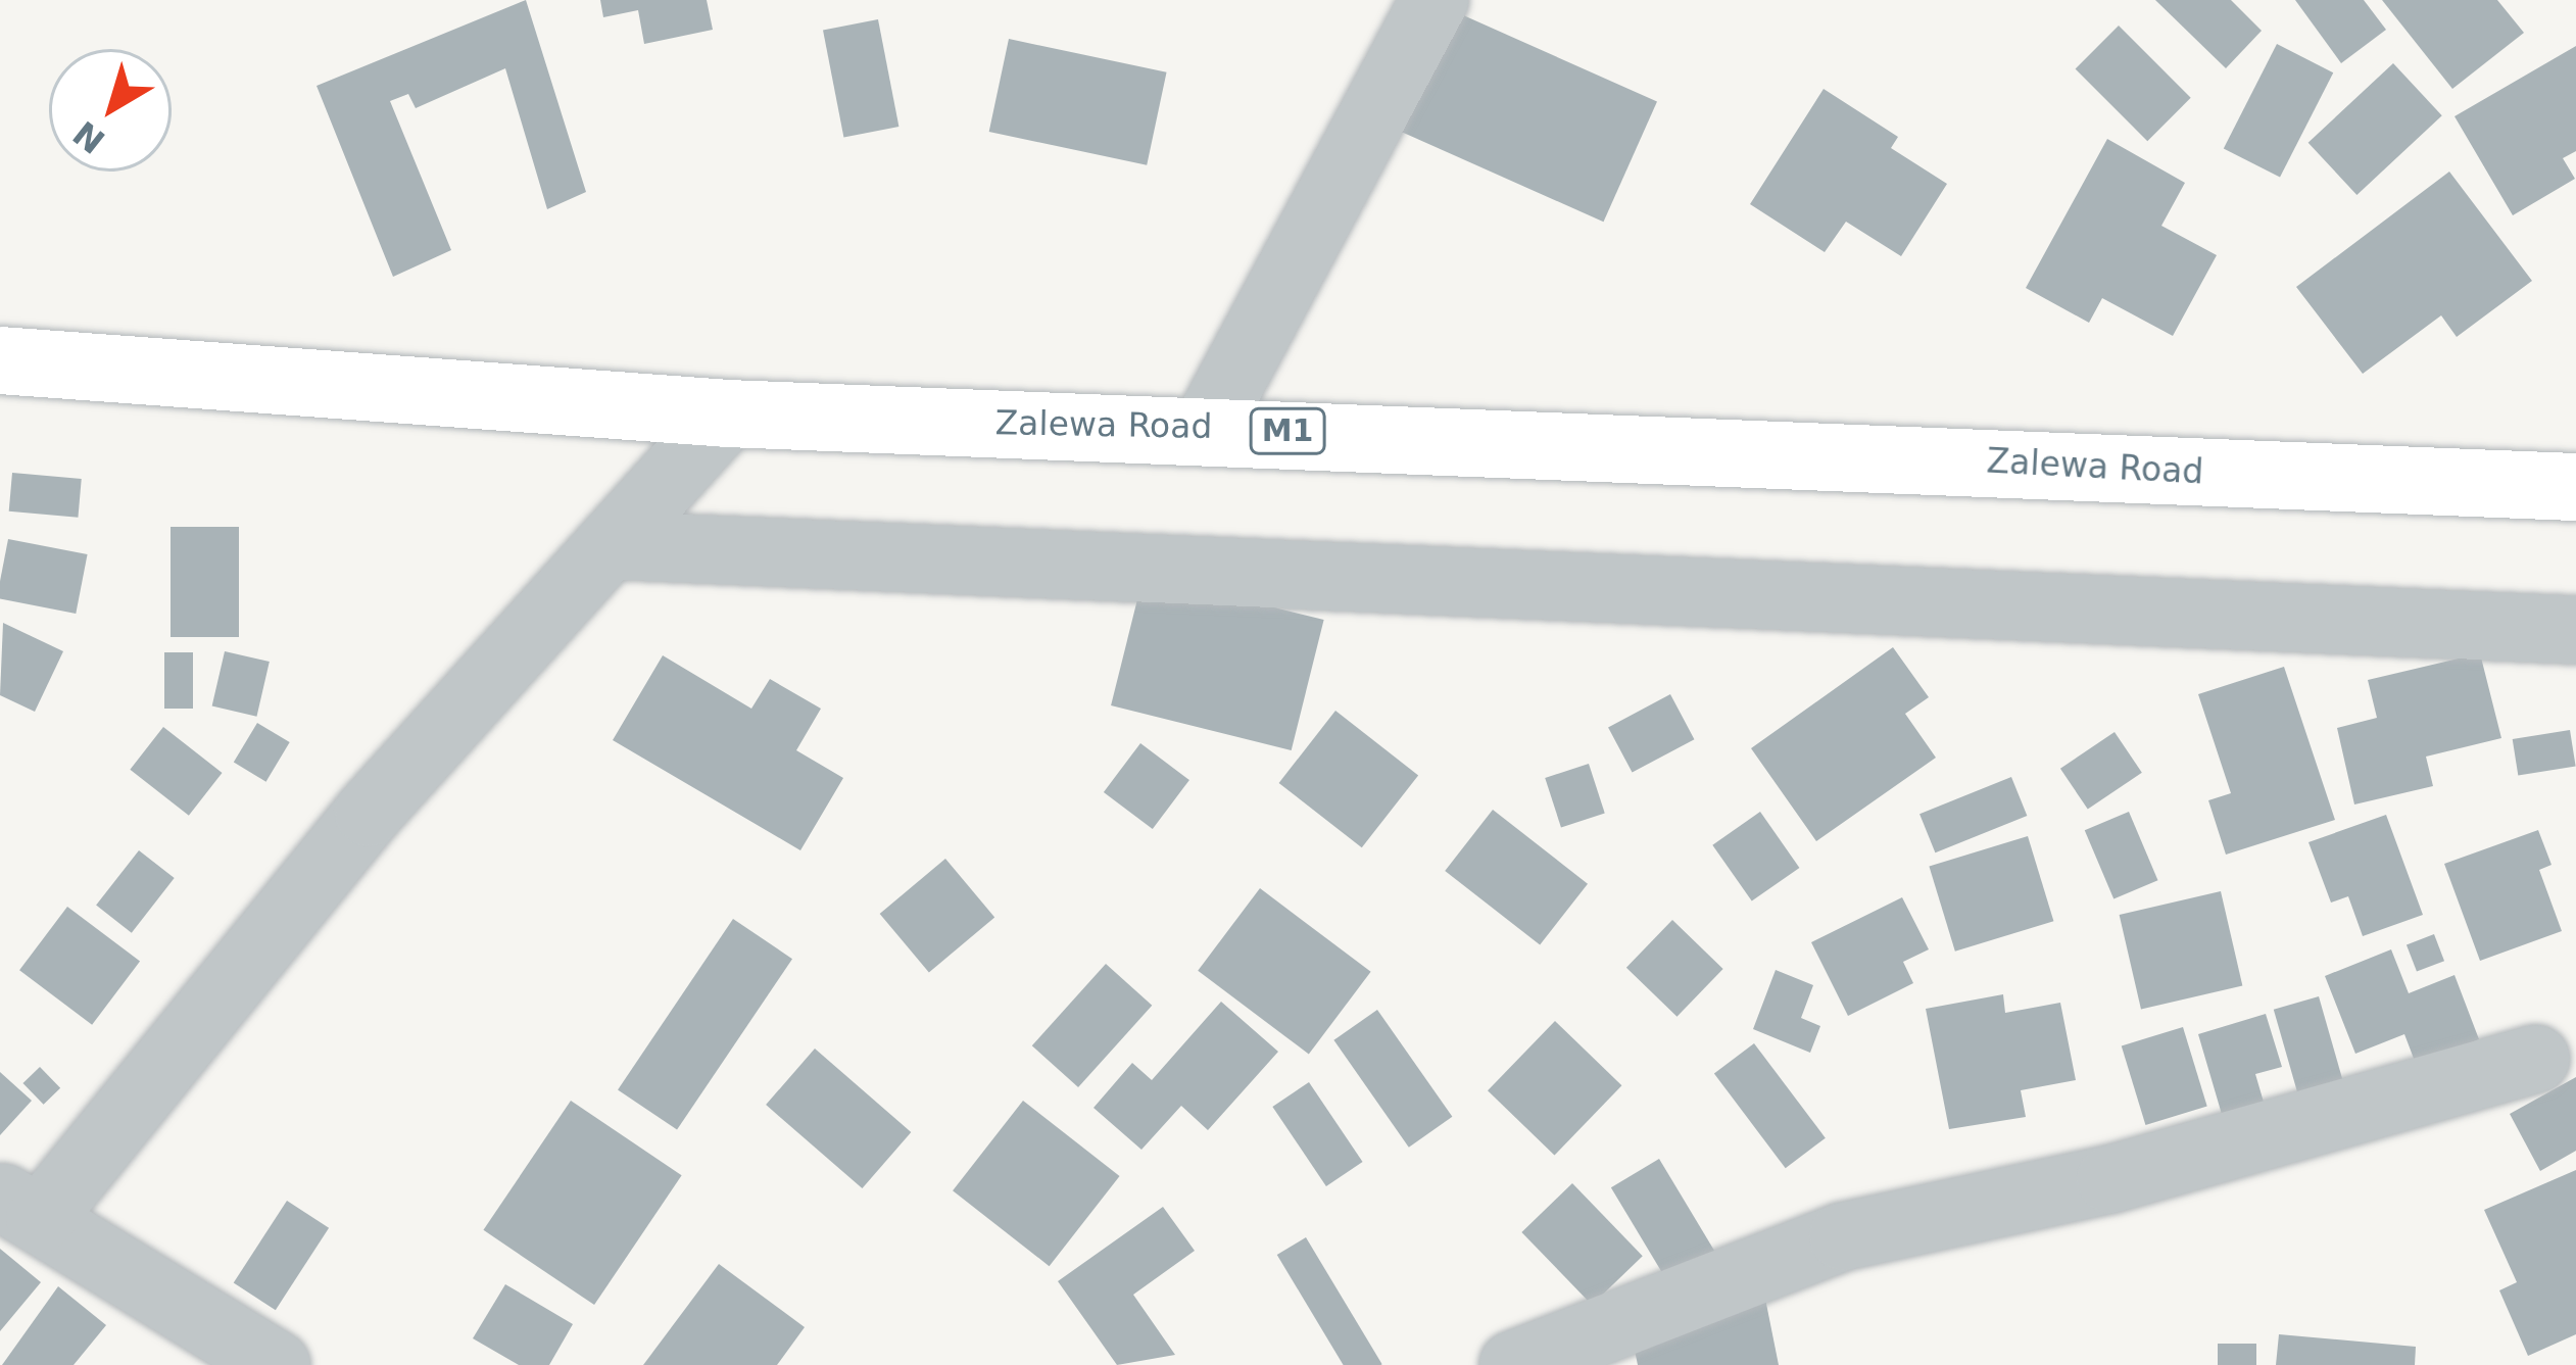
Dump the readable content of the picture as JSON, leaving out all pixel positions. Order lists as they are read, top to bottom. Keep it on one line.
{"streets":{"highway":["Zalewa Road","M1"]},"north":"bottom left"}
